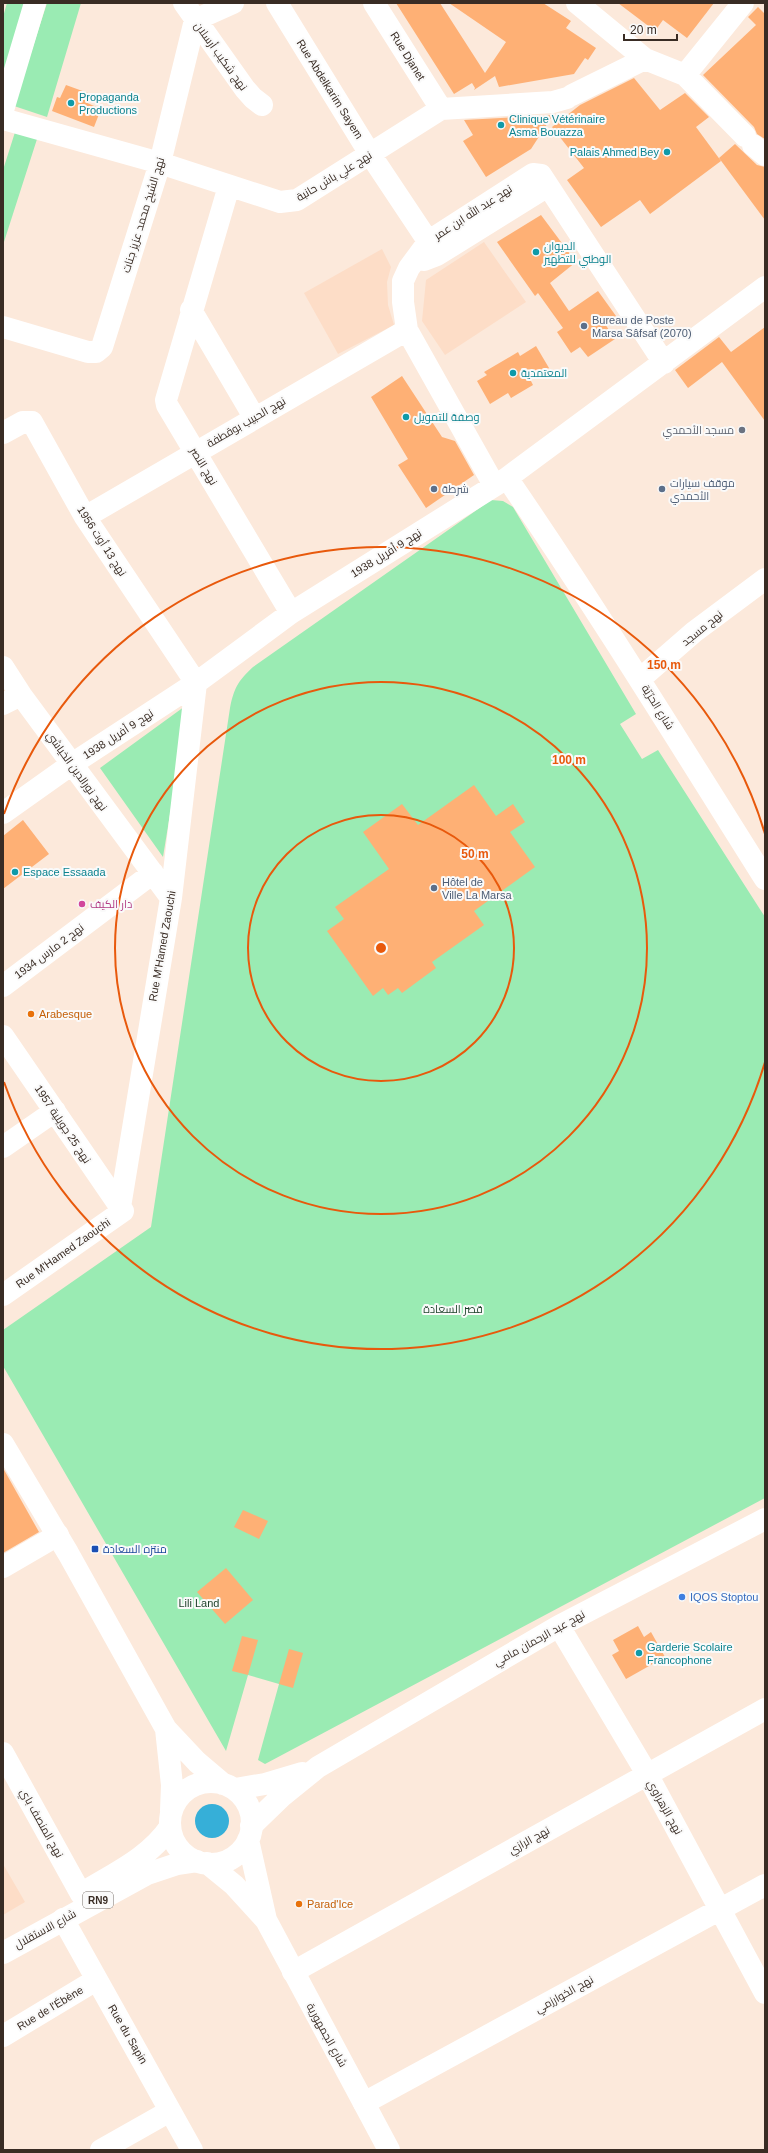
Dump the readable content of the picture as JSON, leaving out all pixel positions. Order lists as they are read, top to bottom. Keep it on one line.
{"streets":{"main road":["نهج شكيب أرسلان","Rue Djanet","Rue Abdelkarim Sayem","نهج علي باش حانبة","نهج عبد الله ابن عمر","نهج الشيخ محمد عزيز جنات","نهج الحبيب بوقطفة","نهج النصر","نهج 13 أوت 1956","نهج 9 أفريل 1938","نهج مسجد","شارع الحرّيّة","نهج نورالدين الخياشي","Rue M'Hamed Zaouchi","نهج 2 مارس 1934","نهج 25 جويلية 1957","نهج عبد الرحمان مامي","نهج الزهراوي","نهج المنصف باي","نهج الرازي","RN9","شارع الاستقلال","نهج الخوارزمي","Rue de l'Ébène","Rue du Sapin","شارع الجمهورية"]},"crossings":[["نهج شكيب أرسلان","نهج الشيخ محمد عزيز جنات"],["Rue Djanet","نهج علي باش حانبة"],["Rue Abdelkarim Sayem","نهج علي باش حانبة"],["Rue Abdelkarim Sayem","نهج عبد الله ابن عمر"],["نهج علي باش حانبة","نهج الشيخ محمد عزيز جنات"],["نهج علي باش حانبة","نهج النصر"],["نهج عبد الله ابن عمر","نهج الحبيب بوقطفة"],["نهج عبد الله ابن عمر","نهج 9 أفريل 1938"],["نهج عبد الله ابن عمر","شارع الحرّيّة"],["نهج الحبيب بوقطفة","نهج النصر"],["نهج الحبيب بوقطفة","نهج 13 أوت 1956"],["نهج الحبيب بوقطفة","شارع الحرّيّة"],["نهج النصر","نهج 9 أفريل 1938"],["نهج 13 أوت 1956","نهج 9 أفريل 1938"],["نهج 13 أوت 1956","Rue M'Hamed Zaouchi"],["نهج 9 أفريل 1938","شارع الحرّيّة"],["نهج 9 أفريل 1938","نهج نورالدين الخياشي"],["نهج 9 أفريل 1938","Rue M'Hamed Zaouchi"],["نهج مسجد","شارع الحرّيّة"],["نهج نورالدين الخياشي","Rue M'Hamed Zaouchi"],["نهج نورالدين الخياشي","نهج 2 مارس 1934"],["Rue M'Hamed Zaouchi","نهج 25 جويلية 1957"],["نهج عبد الرحمان مامي","نهج الزهراوي"],["نهج الزهراوي","نهج الرازي"],["نهج الزهراوي","نهج الخوارزمي"],["نهج المنصف باي","شارع الاستقلال"],["نهج الرازي","شارع الجمهورية"],["RN9","شارع الاستقلال"],["RN9","شارع الجمهورية"],["شارع الاستقلال","Rue du Sapin"],["شارع الاستقلال","شارع الجمهورية"],["نهج الخوارزمي","شارع الجمهورية"],["Rue de l'Ébène","Rue du Sapin"]],"parks":["قصر السعادة","Lili Land"],"places":{"other":["Propaganda Productions","Clinique Vétérinaire Asma Bouazza","Palais Ahmed Bey","الديوان الوطني للتطهير","Bureau de Poste Marsa Sâfsaf (2070)","المعتمدية","وصفة للتمويل","مسجد الأحمدي","شرطة","موقف سيارات الأحمدي","Espace Essaada","Hôtel de Ville La Marsa","دار الكيف","Arabesque","IQOS Stoptou","Garderie Scolaire Francophone","Parad'Ice"],"transit":["منتزه السعادة"]},"scale_bar":"20 m","rings":["150 m","100 m","50 m"]}
